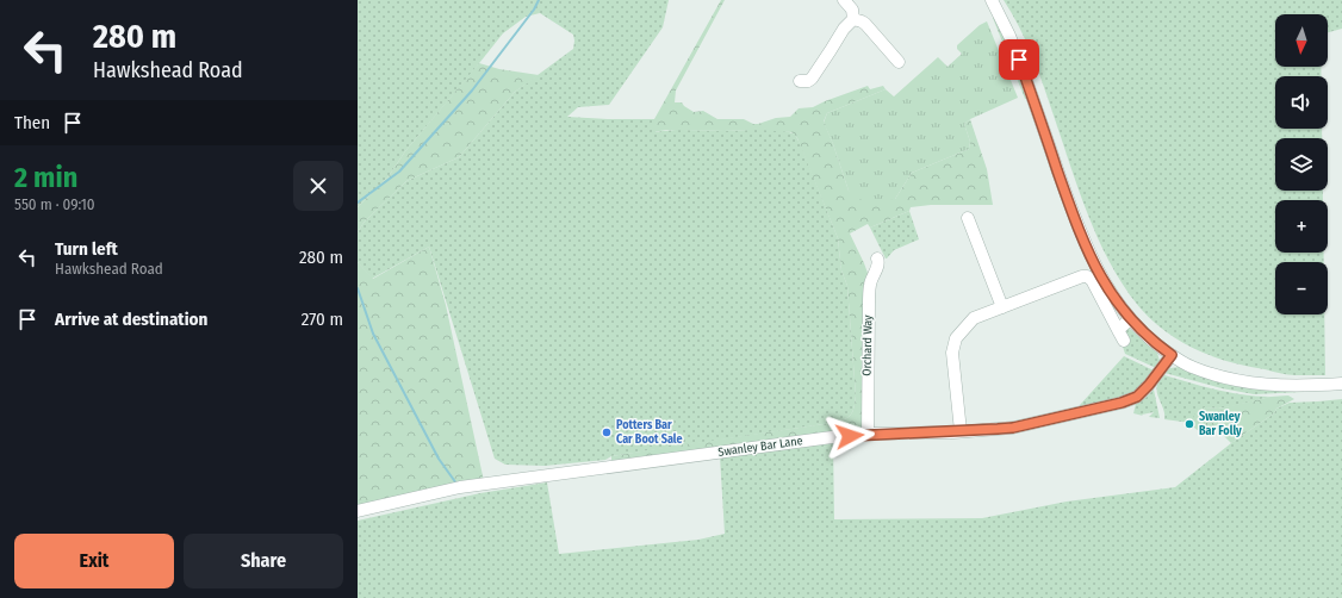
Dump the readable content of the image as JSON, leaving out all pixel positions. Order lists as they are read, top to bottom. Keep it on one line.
{"streets":{"street":["Orchard Way","Swanley Bar Lane"]},"crossings":[["Orchard Way","Swanley Bar Lane"]],"places":["Swanley Bar Folly","Potters Bar Car Boot Sale"],"north":"bottom","page":{"turn":["280 m","Hawkshead Road"],"map_buttons":["+","−"],"then":"Then","heading":["2 min","550 m · 09:10"],"list":[{"name":"Turn left","note":"Hawkshead Road","value":"280 m"},{"name":"Arrive at destination","value":"270 m"}],"buttons":["Exit","Share"]}}
